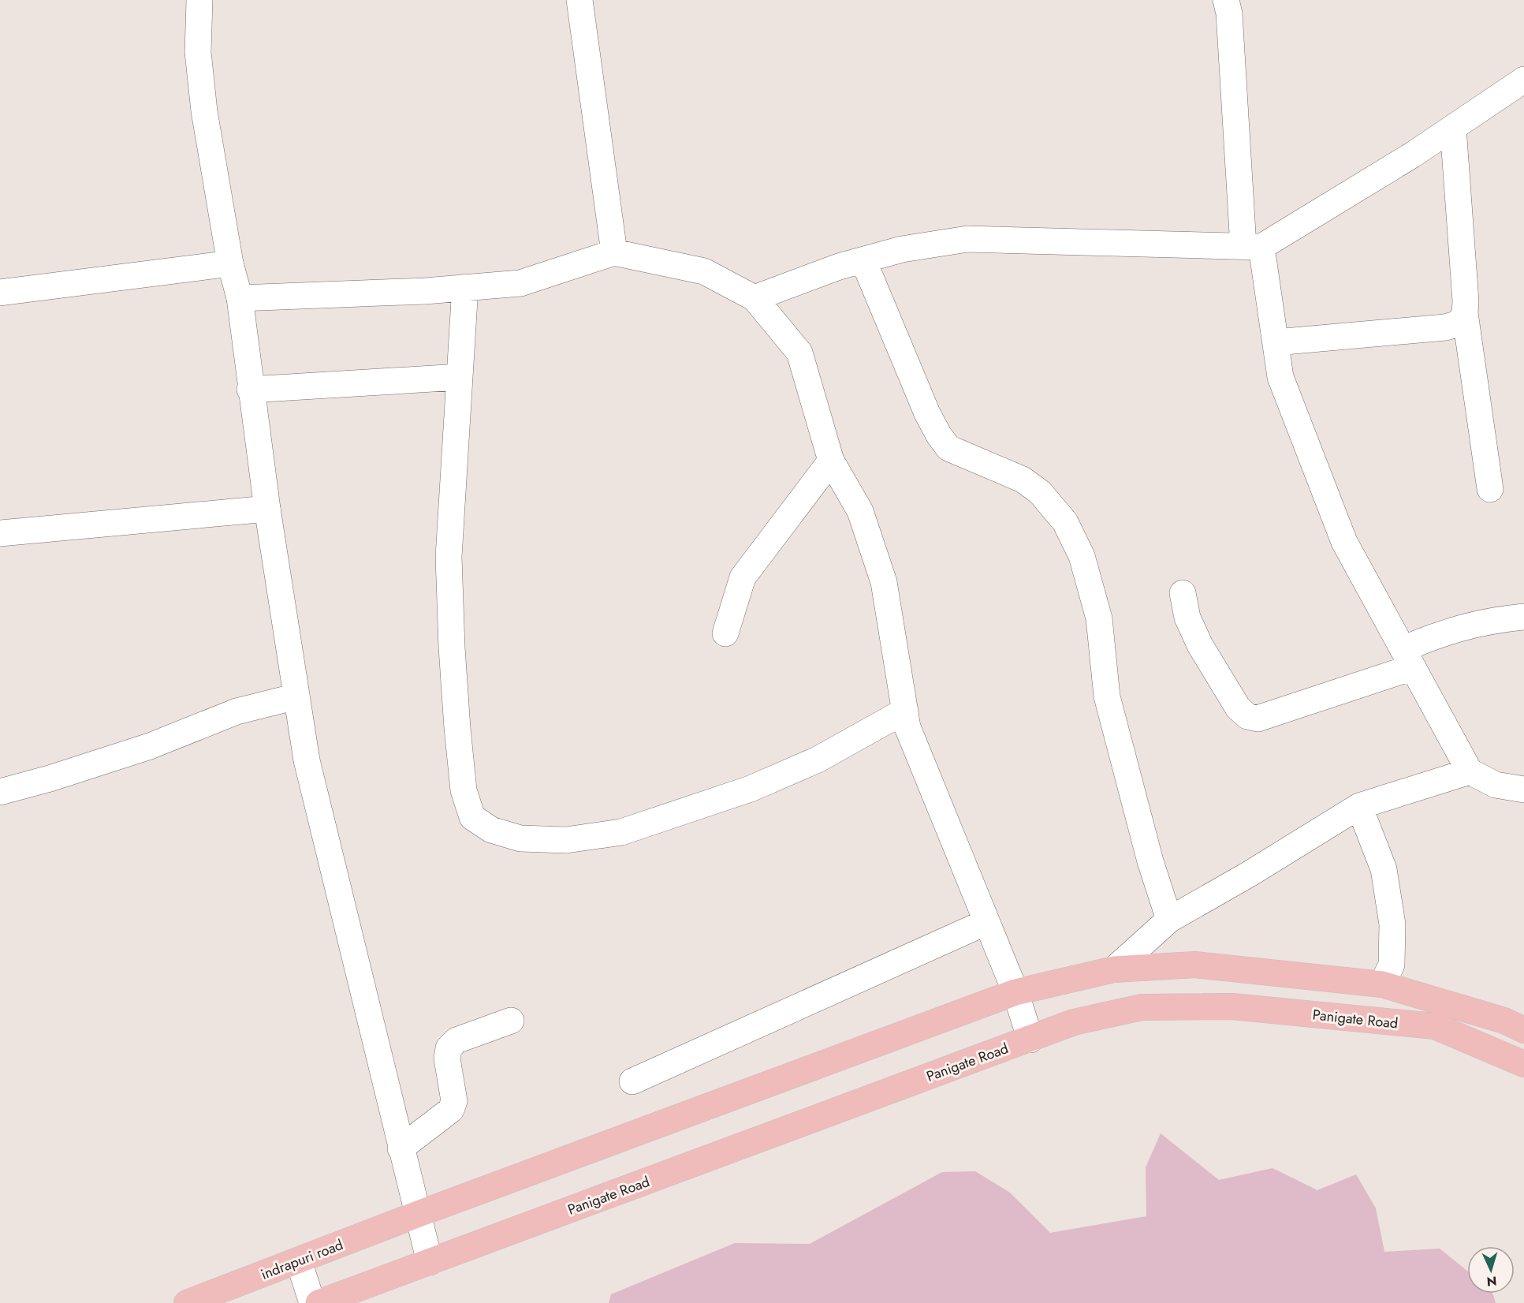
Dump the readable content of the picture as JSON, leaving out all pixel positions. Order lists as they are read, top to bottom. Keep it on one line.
{"streets":{"main road":["Panigate Road","indrapuri road"]},"north":"bottom"}
